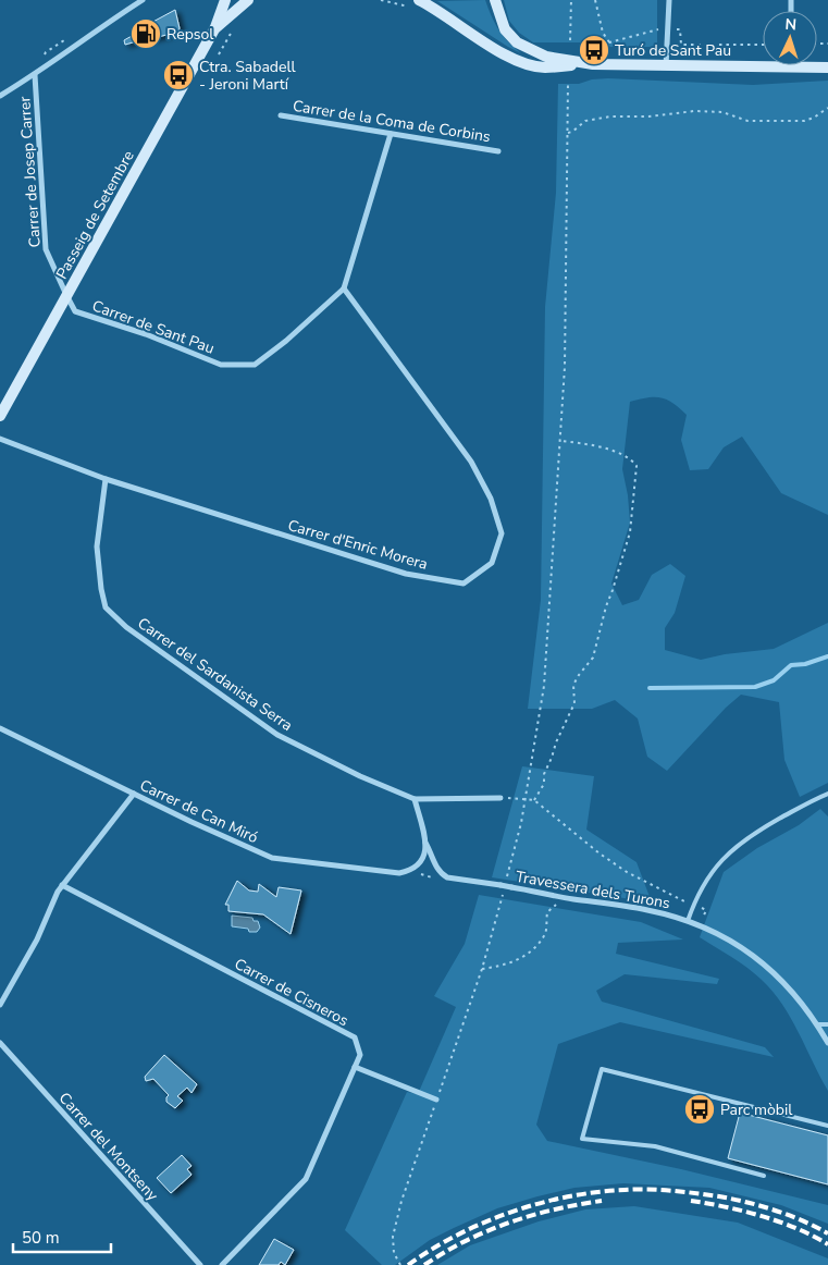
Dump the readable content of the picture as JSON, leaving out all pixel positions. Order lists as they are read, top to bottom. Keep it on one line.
{"streets":{"street":["Carrer de la Coma de Corbins","Carrer de Josep Carrer","Passeig de Setembre","Carrer de Sant Pau","Carrer d'Enric Morera","Carrer del Sardanista Serra","Carrer de Can Miró","Travessera dels Turons","Carrer de Cisneros","Carrer del Montseny"]},"crossings":[["Carrer de Josep Carrer","Passeig de Setembre"],["Carrer de Josep Carrer","Carrer de Sant Pau"],["Passeig de Setembre","Carrer de Sant Pau"],["Carrer de Sant Pau","Carrer d'Enric Morera"],["Carrer d'Enric Morera","Carrer del Sardanista Serra"]],"places":{"fuel station":["Repsol"],"bus stop":["Turó de Sant Pau","Ctra. Sabadell - Jeroni Martí","Parc mòbil"]},"scale_bar":"50 m","north":"top"}
